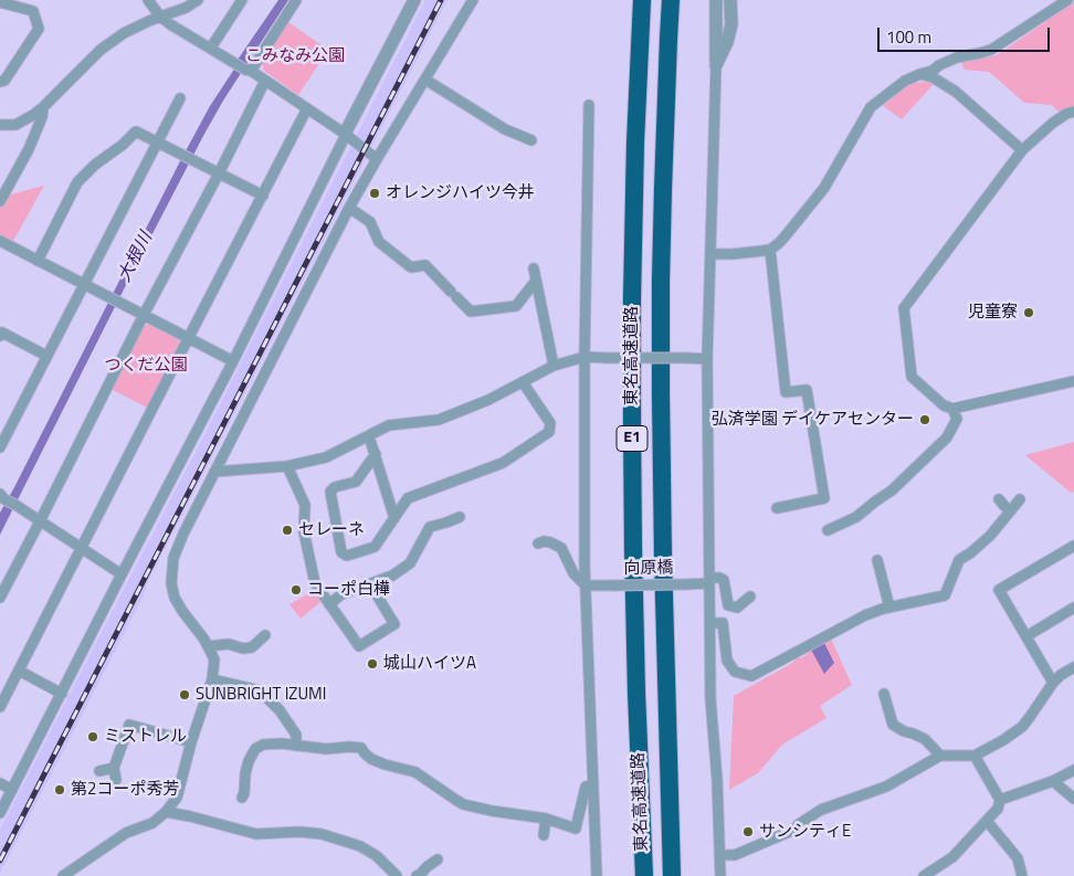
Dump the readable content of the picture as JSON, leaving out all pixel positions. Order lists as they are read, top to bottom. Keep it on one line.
{"streets":{"highway":["東名高速道路","E1"],"street":["向原橋"]},"water":["大根川"],"parks":["こみなみ公園","つくだ公園"],"places":["オレンジハイツ今井","児童寮","弘済学園 デイケアセンター","セレーネ","コーポ白樺","城山ハイツA","SUNBRIGHT IZUMI","ミストレル","第2コーポ秀芳","サンシティE"],"scale_bar":"100 m"}
